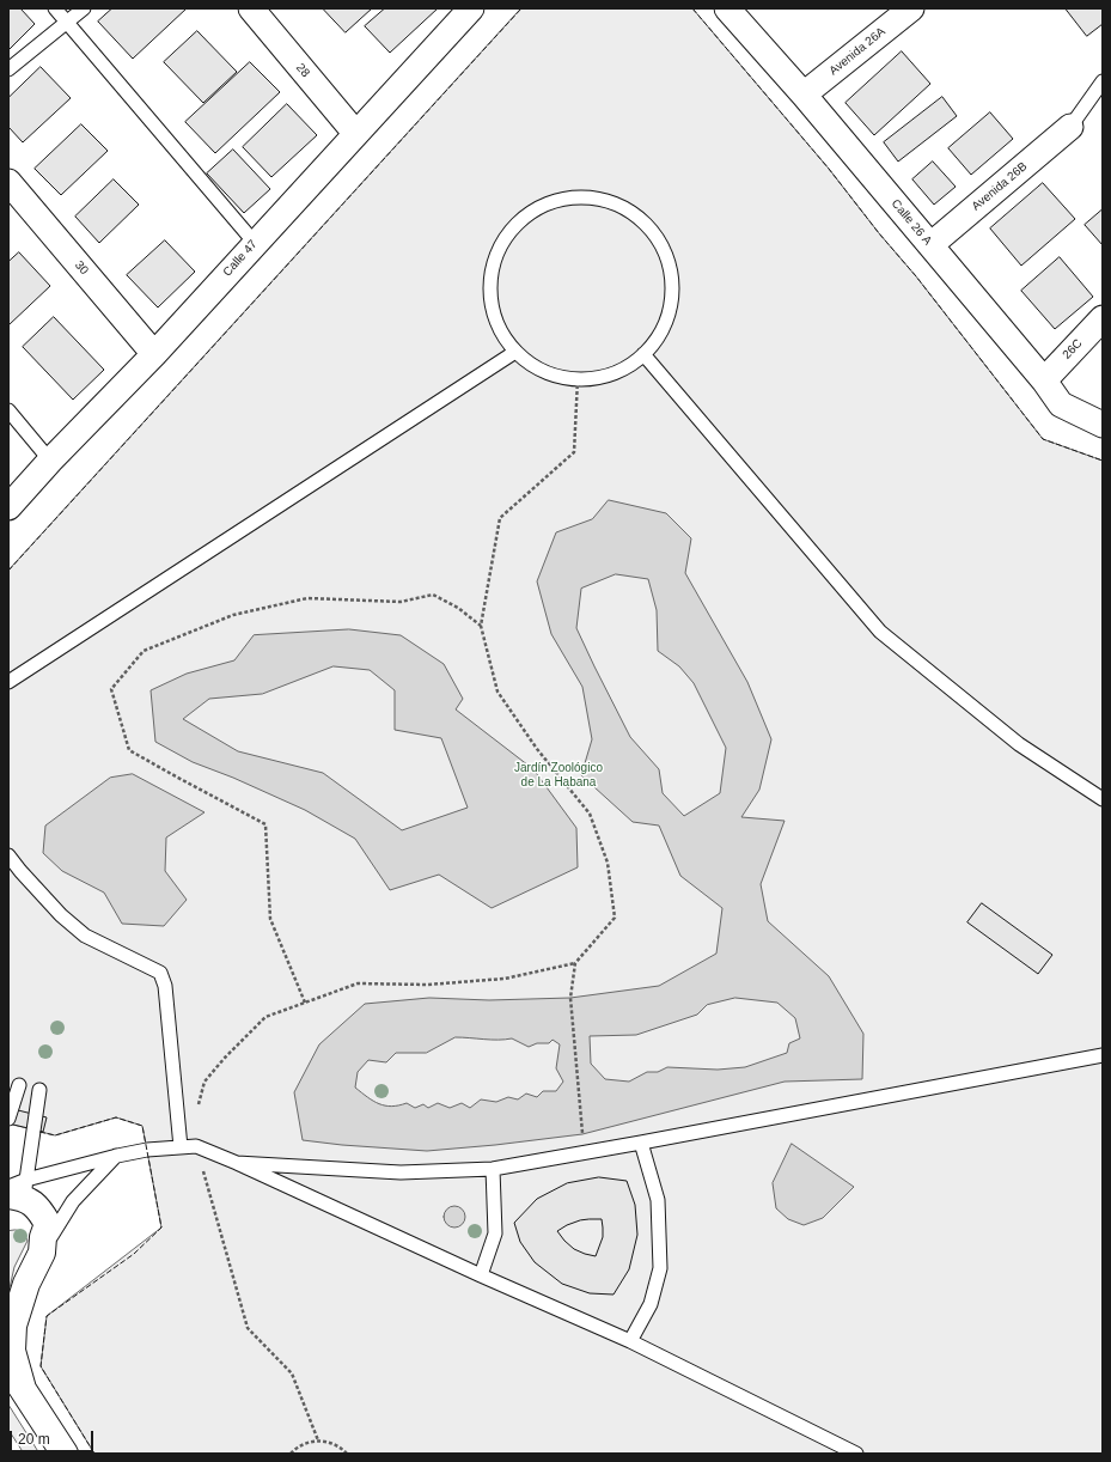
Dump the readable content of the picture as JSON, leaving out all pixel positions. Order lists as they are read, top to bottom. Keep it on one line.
{"streets":{"street":["Avenida 26A","28","Avenida 26B","Calle 26 A","Calle 47","30","26C"]},"crossings":[["Avenida 26A","Calle 26 A"],["28","Calle 47"],["Avenida 26B","Calle 26 A"],["Calle 26 A","26C"],["Calle 47","30"]],"parks":["Jardín Zoológico de La Habana"],"scale_bar":"20 m"}
